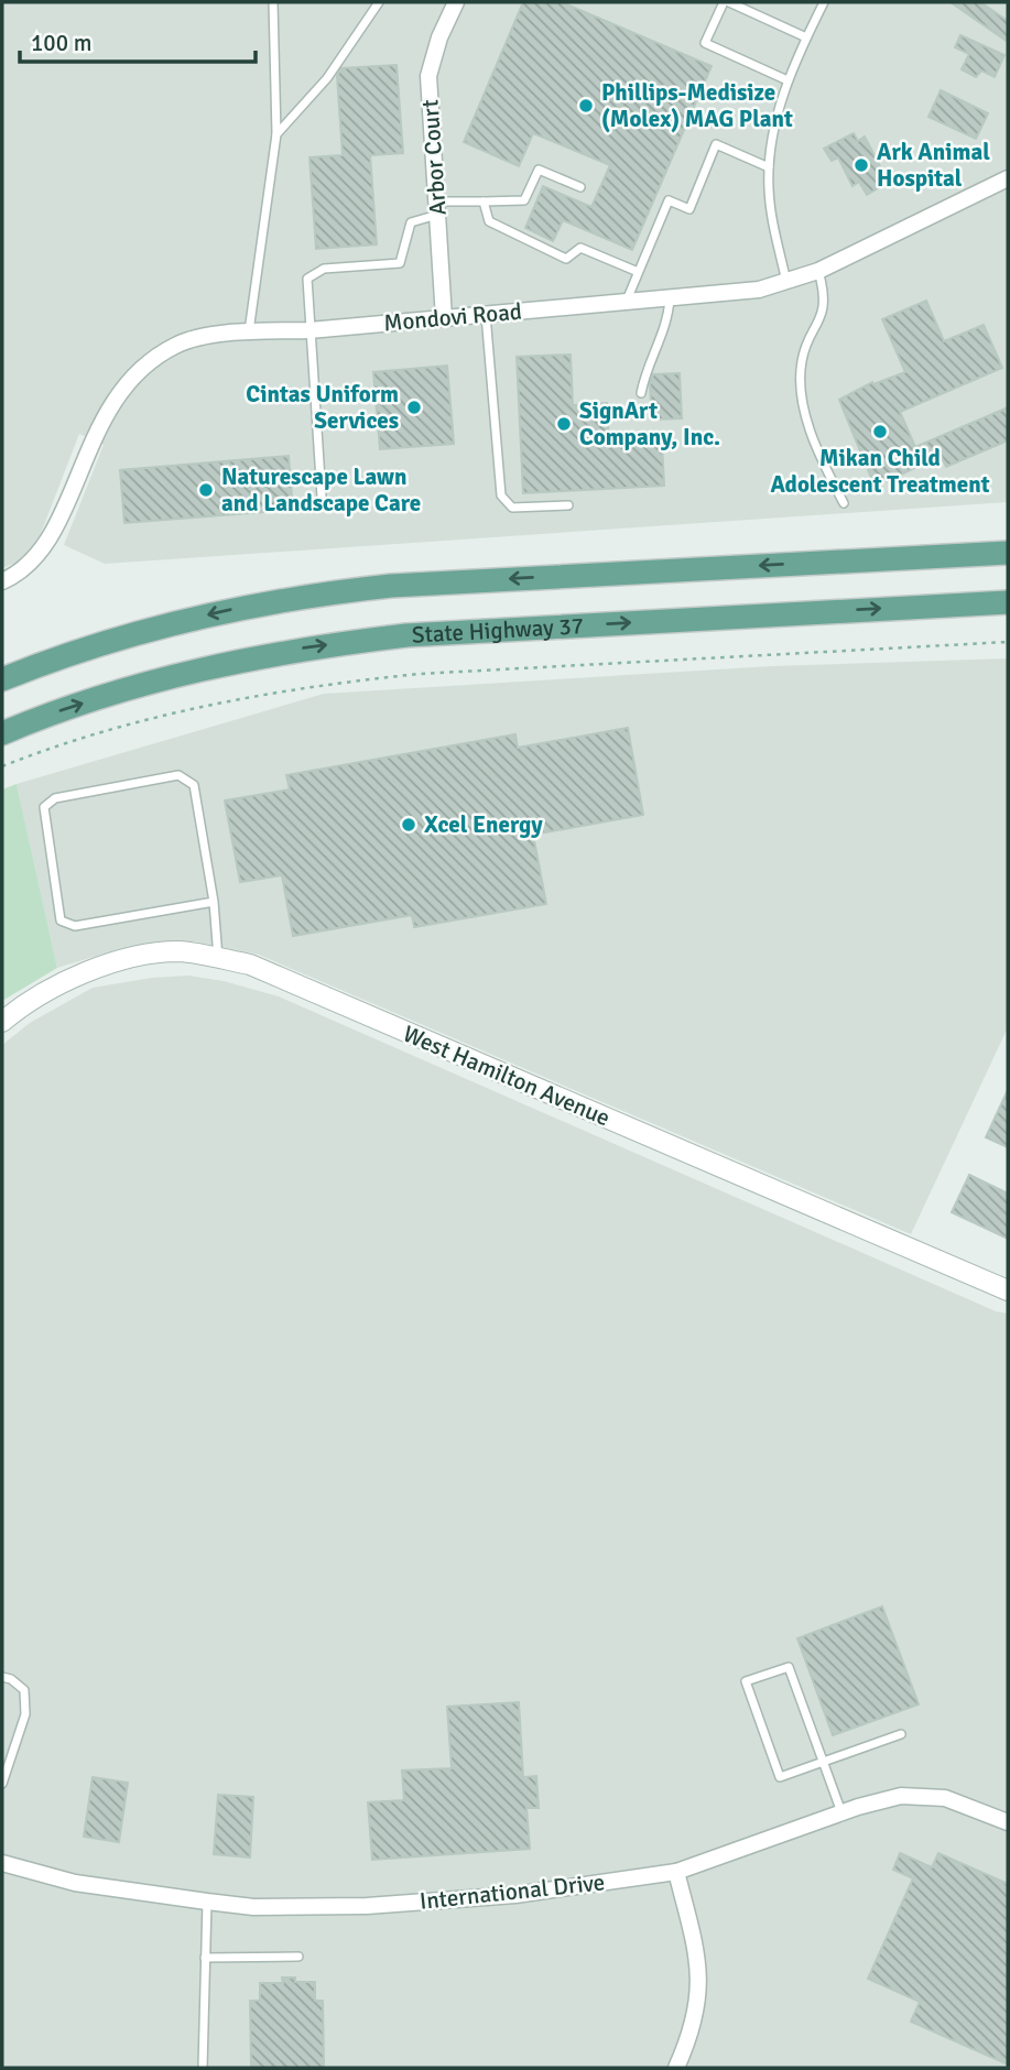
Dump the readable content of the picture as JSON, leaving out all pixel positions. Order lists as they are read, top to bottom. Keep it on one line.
{"streets":{"main road":["State Highway 37"],"street":["Arbor Court","Mondovi Road","West Hamilton Avenue","International Drive"]},"crossings":[["Arbor Court","Mondovi Road"]],"places":["Phillips-Medisize (Molex) MAG Plant","Ark Animal Hospital","Cintas Uniform Services","SignArt Company, Inc.","Mikan Child Adolescent Treatment","Naturescape Lawn and Landscape Care","Xcel Energy"],"scale_bar":"100 m"}
